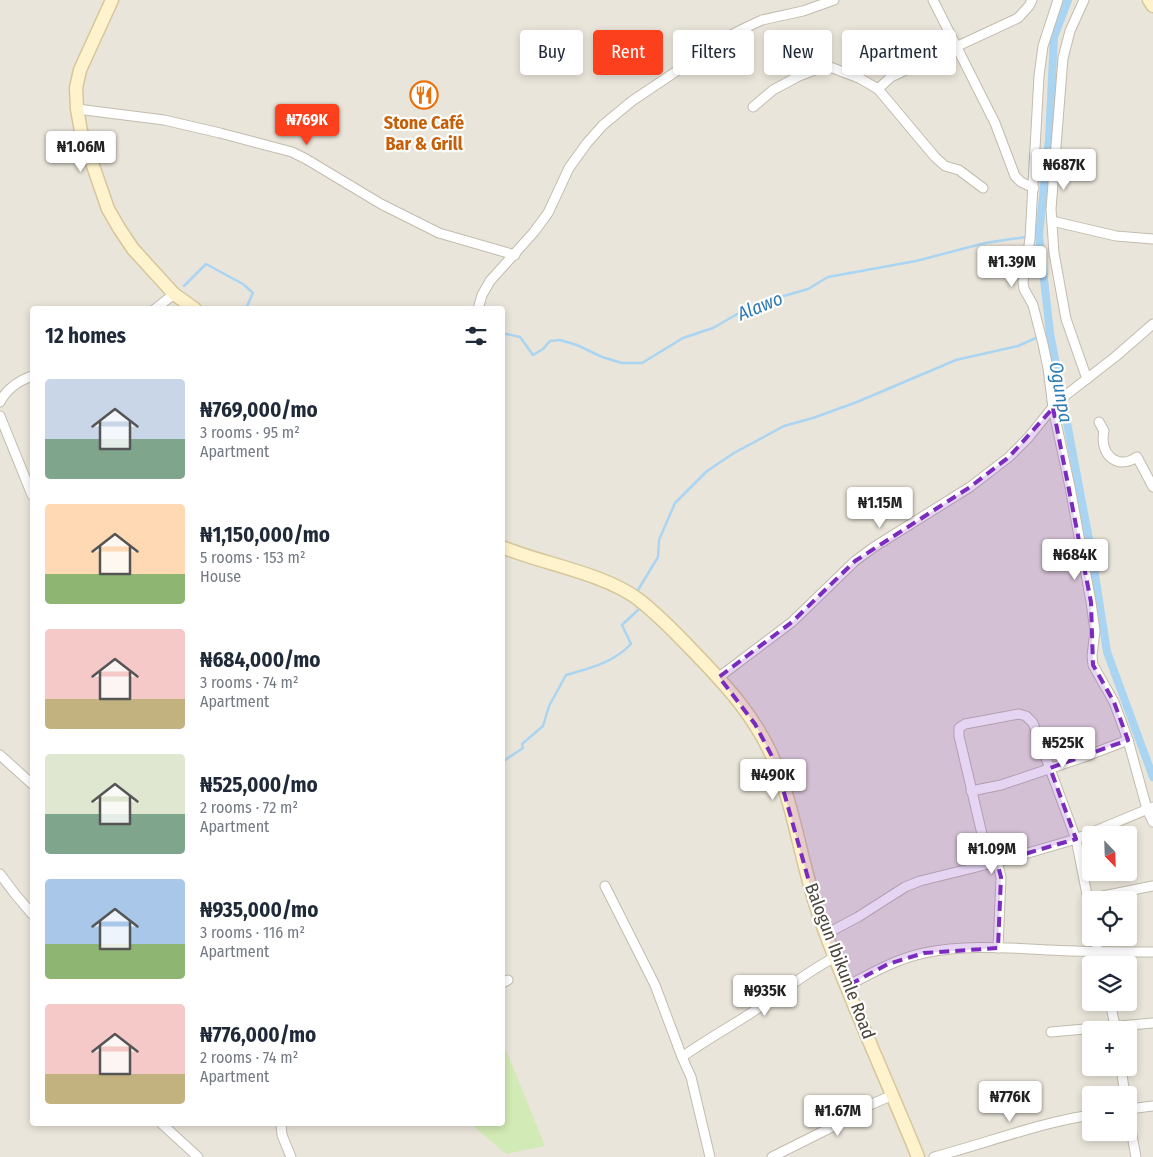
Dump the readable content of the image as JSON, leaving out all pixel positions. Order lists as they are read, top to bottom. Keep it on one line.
{"streets":{"street":["Balogun Ibikunle Road"]},"water":["Alawo","Ogunpa"],"places":{"restaurant":["Stone Café Bar & Grill"]},"north":"bottom right","page":{"chip":["Buy","Rent","Filters","New","Apartment"],"price":["₦769K","₦1.06M","₦687K","₦1.39M","₦1.15M","₦684K","₦525K","₦490K","₦1.09M","₦935K","₦776K","₦1.67M"],"heading":"12 homes","list":[{"name":"₦769,000/mo","note":"3 rooms · 95 m² · Apartment"},{"name":"₦1,150,000/mo","note":"5 rooms · 153 m² · House"},{"name":"₦684,000/mo","note":"3 rooms · 74 m² · Apartment"},{"name":"₦525,000/mo","note":"2 rooms · 72 m² · Apartment"},{"name":"₦935,000/mo","note":"3 rooms · 116 m² · Apartment"},{"name":"₦776,000/mo","note":"2 rooms · 74 m² · Apartment"}],"map_buttons":["+","−"]}}
